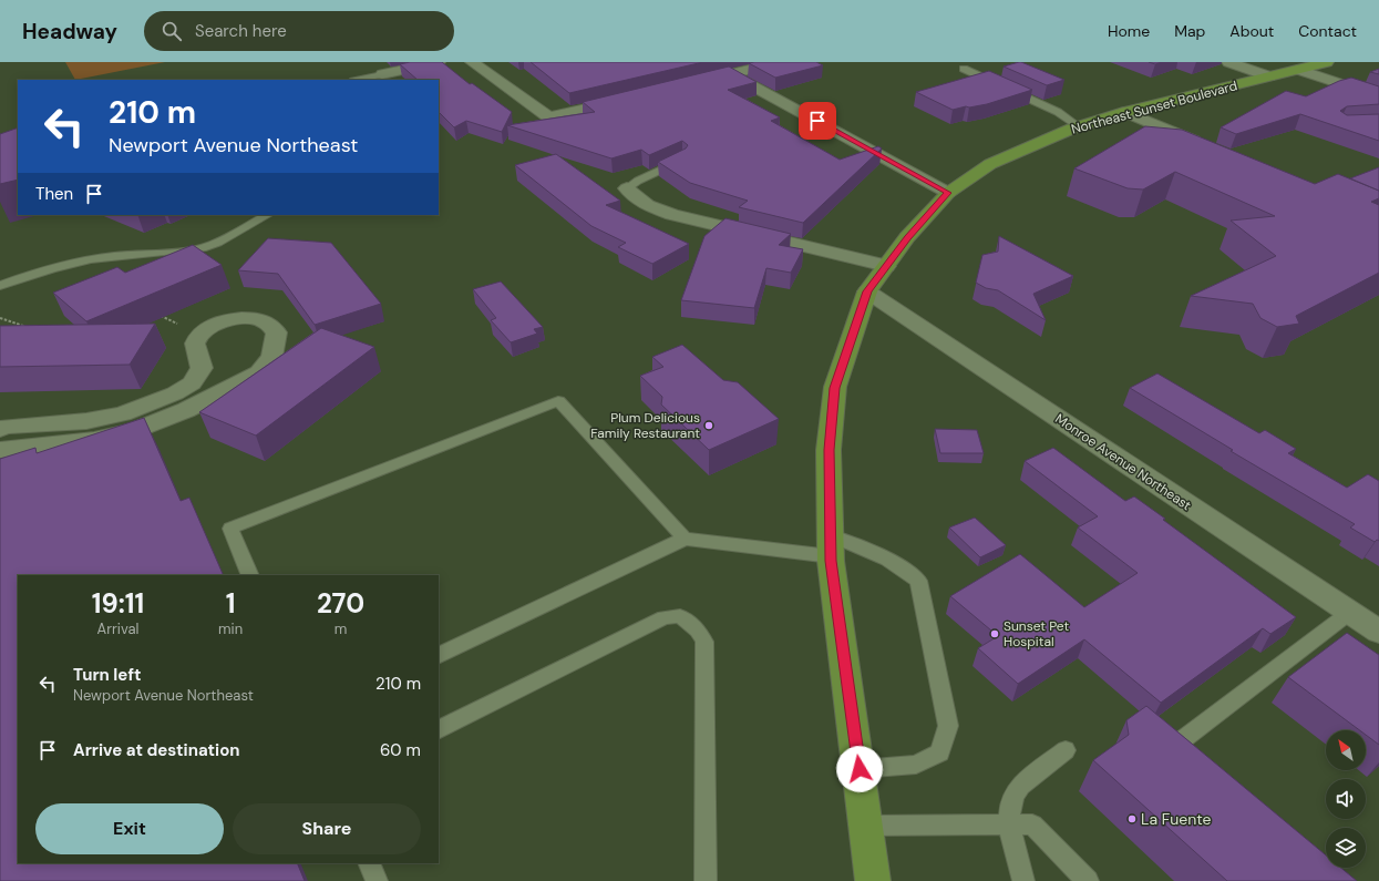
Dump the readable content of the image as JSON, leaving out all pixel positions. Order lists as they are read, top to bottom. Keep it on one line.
{"streets":{"main road":["Northeast Sunset Boulevard"],"street":["Monroe Avenue Northeast"]},"crossings":[["Northeast Sunset Boulevard","Monroe Avenue Northeast"]],"places":["Plum Delicious Family Restaurant","Sunset Pet Hospital","La Fuente"],"north":"top left","page":{"header":"Headway","search":"Search here","nav":["Home","Map","About","Contact"],"turn":["210 m","Newport Avenue Northeast"],"then":"Then","eta":["19:11","Arrival","1","min","270","m"],"list":[{"name":"Turn left","note":"Newport Avenue Northeast","value":"210 m"},{"name":"Arrive at destination","value":"60 m"}],"buttons":["Exit","Share"]}}
